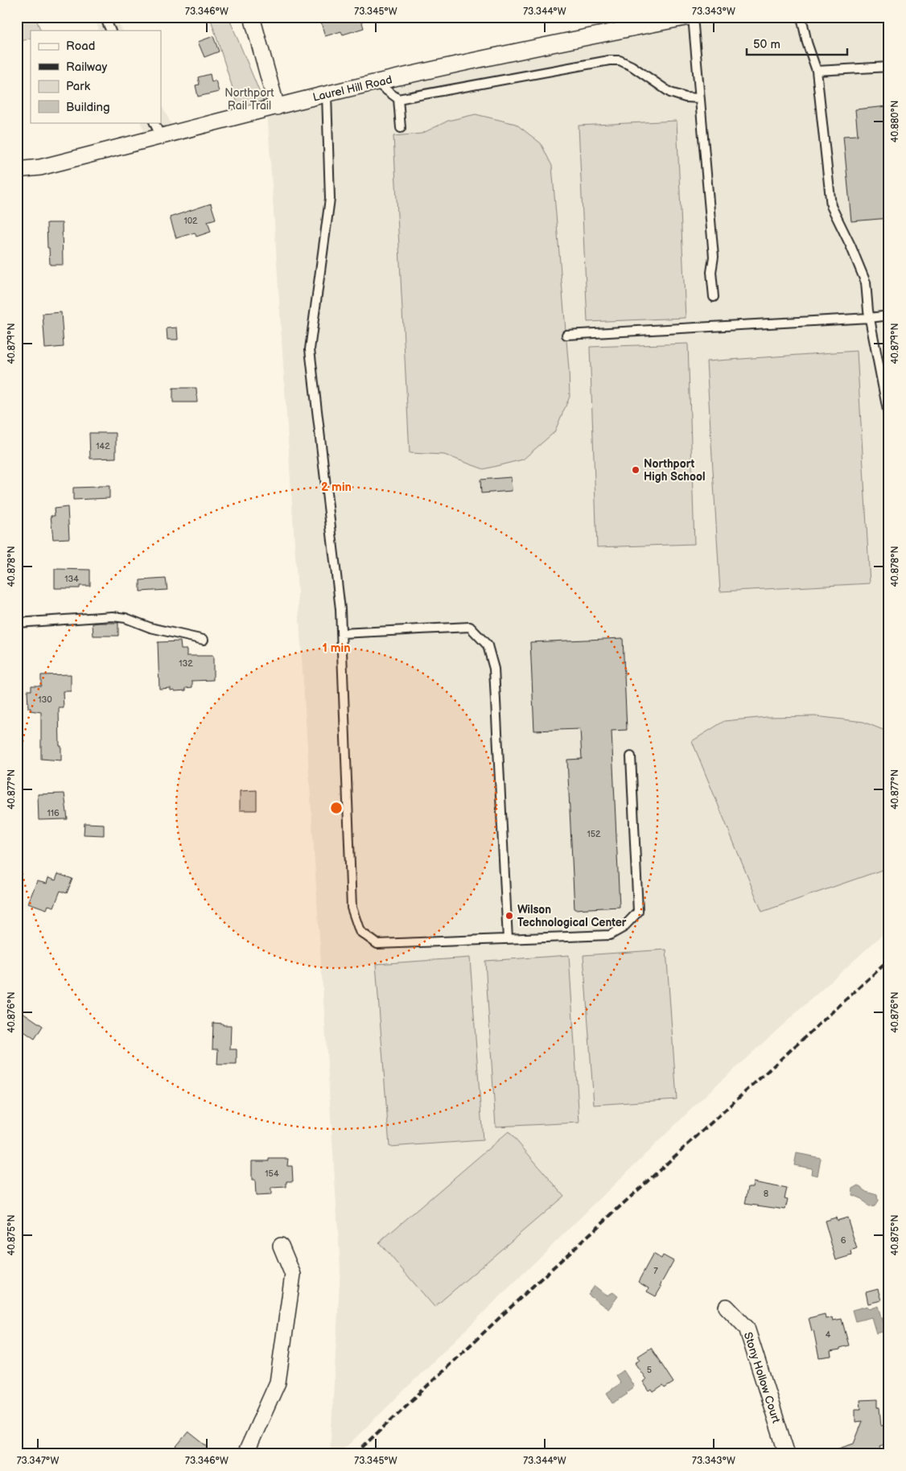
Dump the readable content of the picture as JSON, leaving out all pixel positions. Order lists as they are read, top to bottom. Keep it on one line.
{"streets":{"street":["Laurel Hill Road","Stony Hollow Court"]},"parks":["Northport Rail Trail"],"places":["Northport High School","Wilson Technological Center"],"house_numbers":["102","142","134","132","130","116","152","154","8","6","7","4","5"],"legend":["Road","Railway","Park","Building"],"scale_bar":"50 m","coordinates":["73.346°W","73.345°W","73.344°W","73.343°W","40.880°N","40.879°N","40.878°N","40.877°N","40.876°N","40.875°N","73.347°W"],"rings":["2 min","1 min"]}
